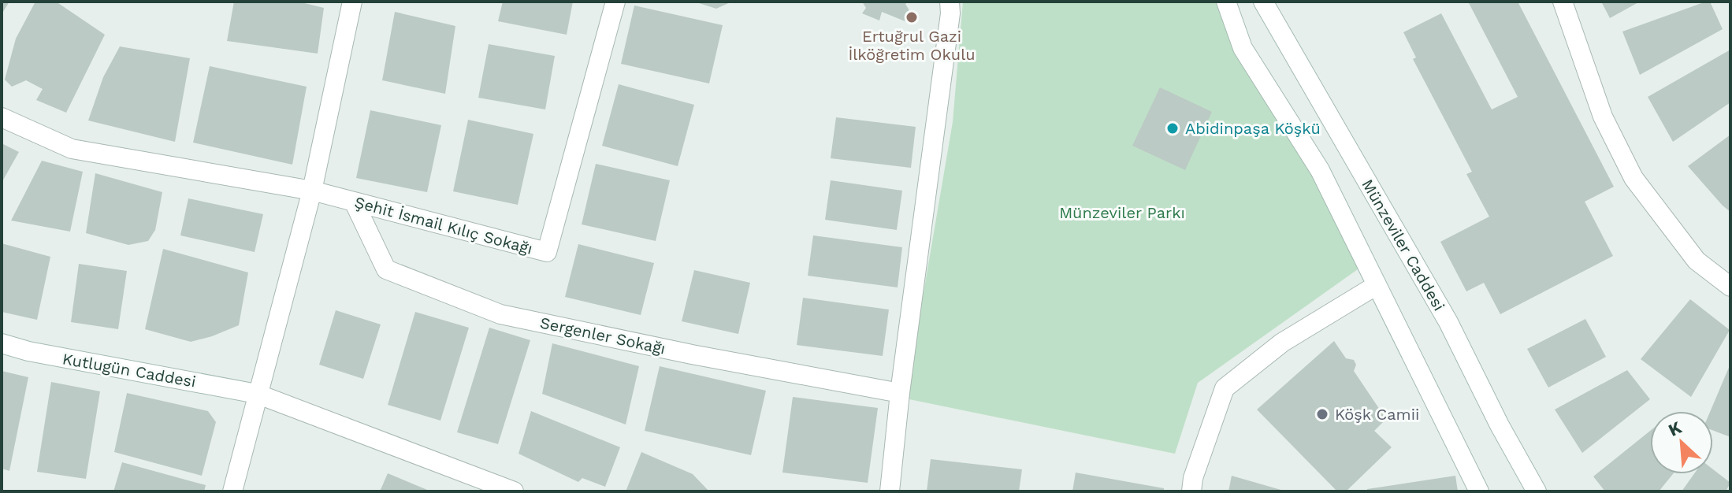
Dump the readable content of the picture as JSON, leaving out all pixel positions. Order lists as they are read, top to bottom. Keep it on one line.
{"streets":{"street":["Şehit İsmail Kılıç Sokağı","Münzeviler Caddesi","Sergenler Sokağı","Kutlugün Caddesi"]},"crossings":[["Şehit İsmail Kılıç Sokağı","Sergenler Sokağı"]],"parks":["Münzeviler Parkı"],"places":["Ertuğrul Gazi İlköğretim Okulu","Abidinpaşa Köşkü","Köşk Camii"],"north":"top left"}
